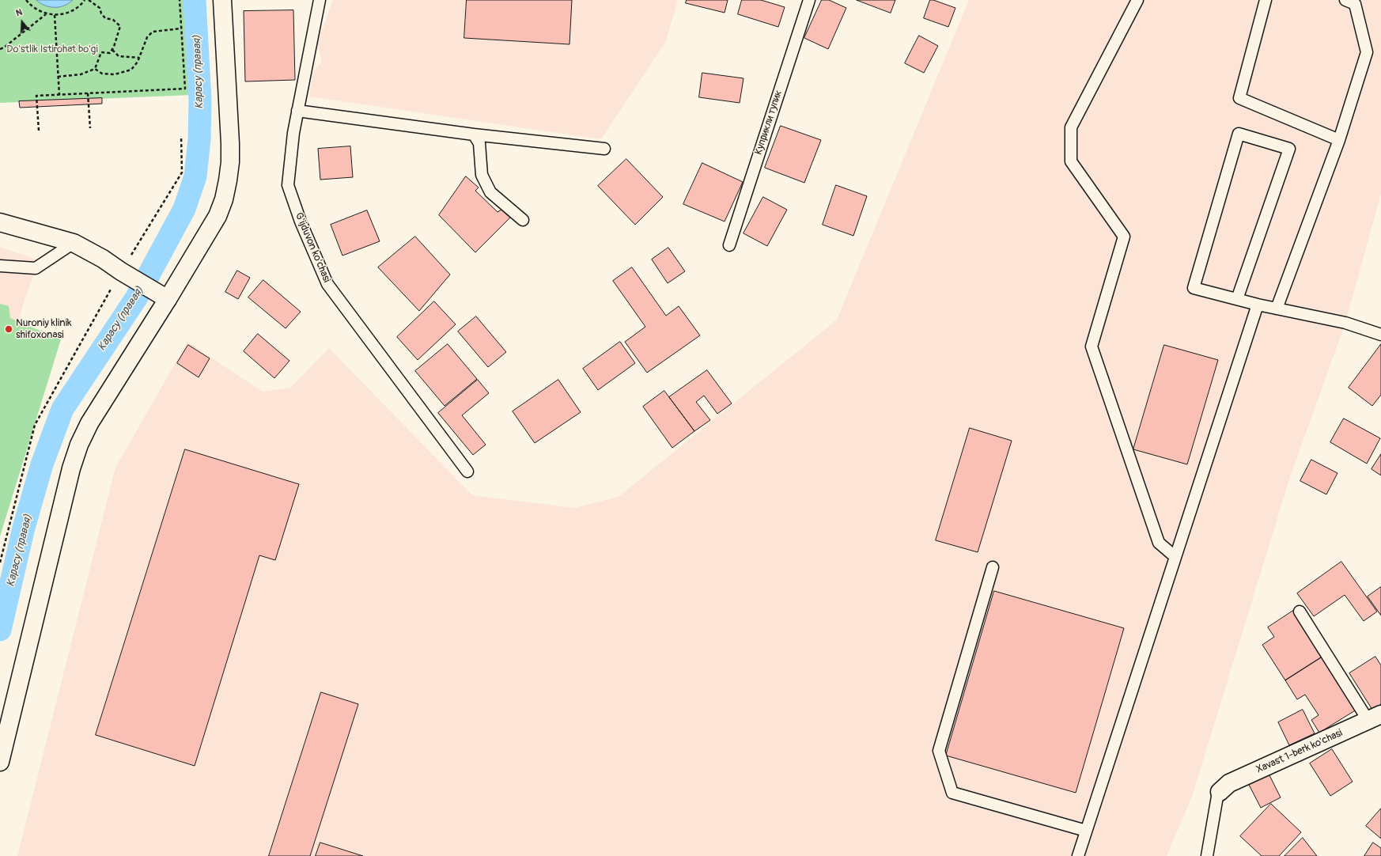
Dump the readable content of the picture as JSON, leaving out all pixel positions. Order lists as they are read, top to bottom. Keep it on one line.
{"streets":{"street":["Xavast 1-berk ko'chasi"],"lane":["Куприкли тупик","G'ijduvon ko'chasi"]},"water":["Карасу (правая)"],"parks":["Do'stlik Istirohat bo'gi"],"places":["Nuroniy klinik shifoxonasi"],"north":"top"}
